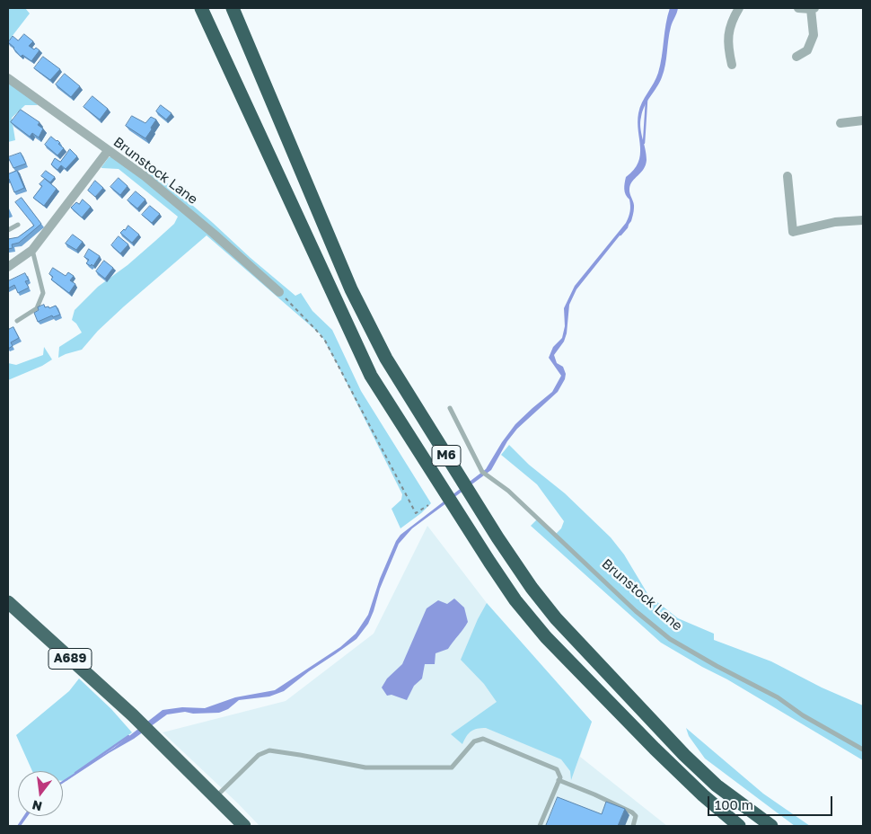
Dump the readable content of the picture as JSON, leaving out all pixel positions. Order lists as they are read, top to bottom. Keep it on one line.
{"streets":{"highway":["M6","A689"],"street":["Brunstock Lane"]},"scale_bar":"100 m","north":"bottom"}
